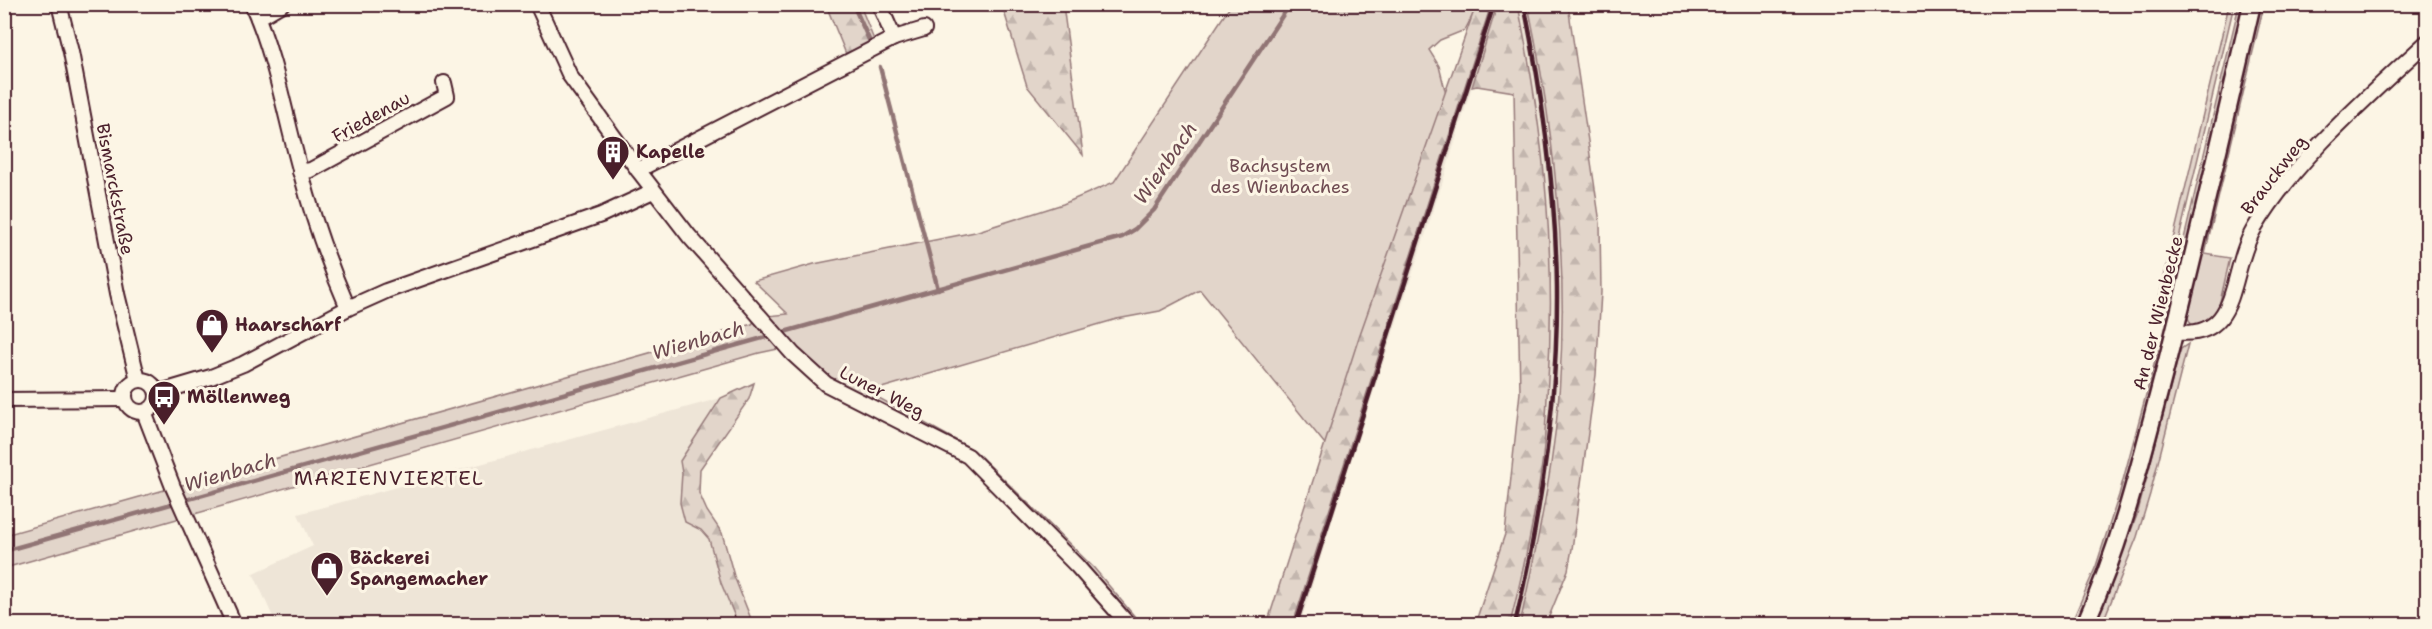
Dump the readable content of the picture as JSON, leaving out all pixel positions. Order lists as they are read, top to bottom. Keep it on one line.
{"streets":{"street":["Friedenau","Brauckweg","Bismarckstraße","An der Wienbecke","Luner Weg"]},"crossings":[["Brauckweg","An der Wienbecke"]],"districts":["MARIENVIERTEL"],"water":["Wienbach"],"parks":["Bachsystem des Wienbaches"],"places":{"building":["Kapelle"],"shop":["Haarscharf","Bäckerei Spangemacher"],"bus stop":["Möllenweg"]}}
